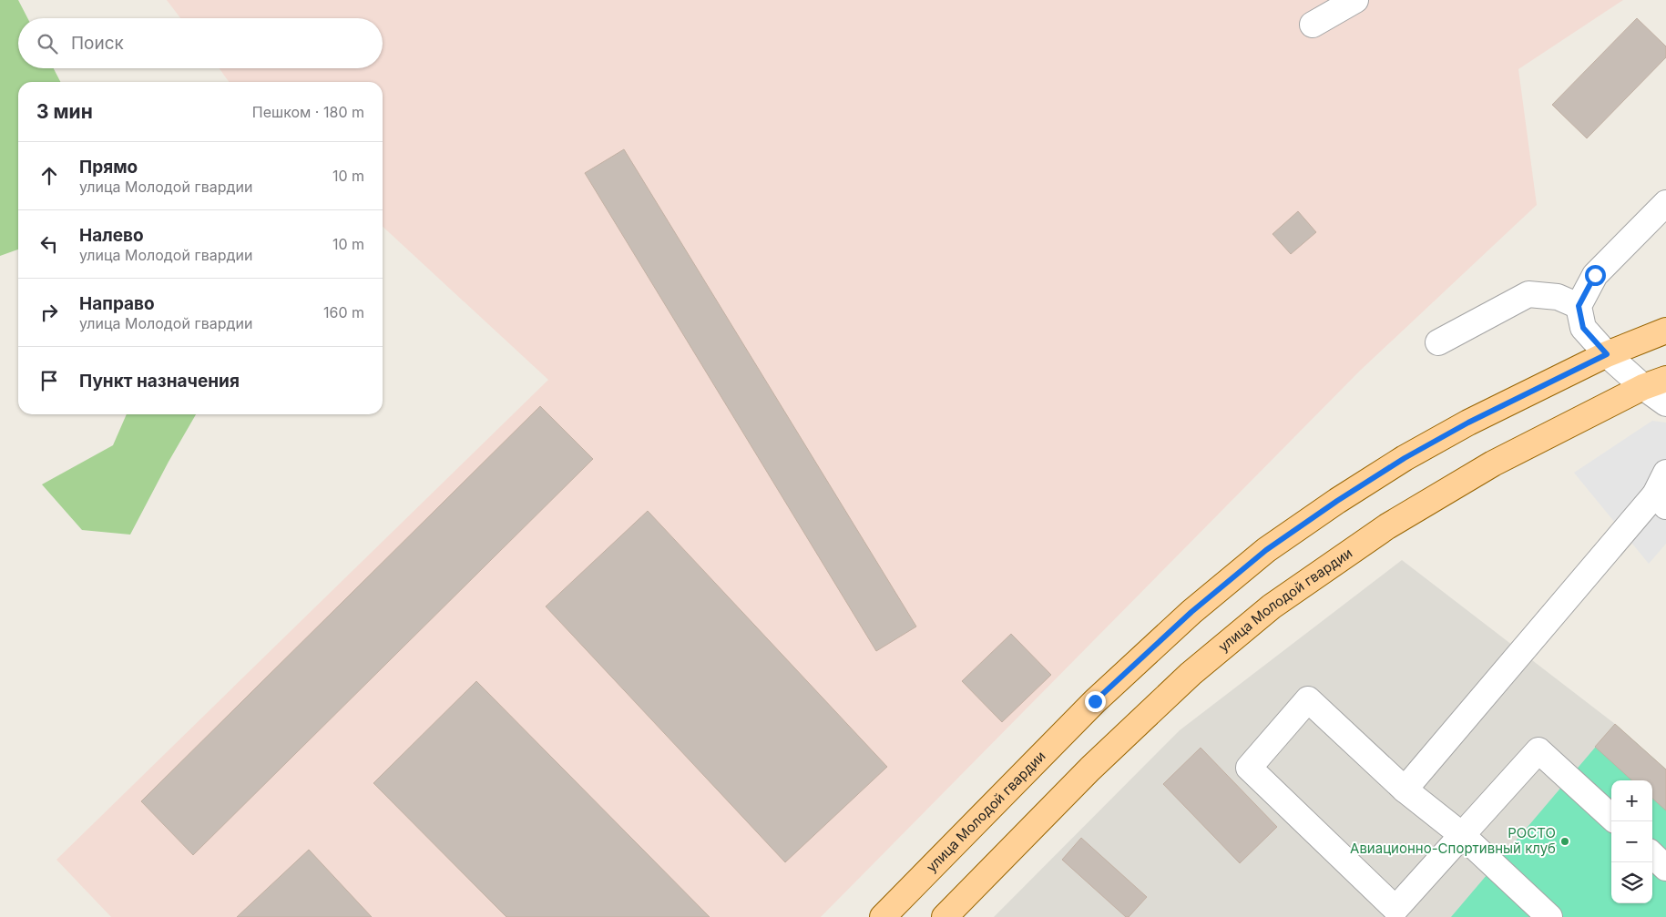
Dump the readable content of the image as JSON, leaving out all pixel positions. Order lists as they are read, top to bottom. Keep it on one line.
{"streets":{"main road":["улица Молодой гвардии"]},"places":["РОСТО Авиационно-Спортивный клуб"],"page":{"search":"Поиск","heading":["3 мин","Пешком · 180 m"],"list":[["Прямо","улица Молодой гвардии","10 m"],["Налево","улица Молодой гвардии","10 m"],["Направо","улица Молодой гвардии","160 m"],"Пункт назначения"],"map_buttons":["+","−"]}}
